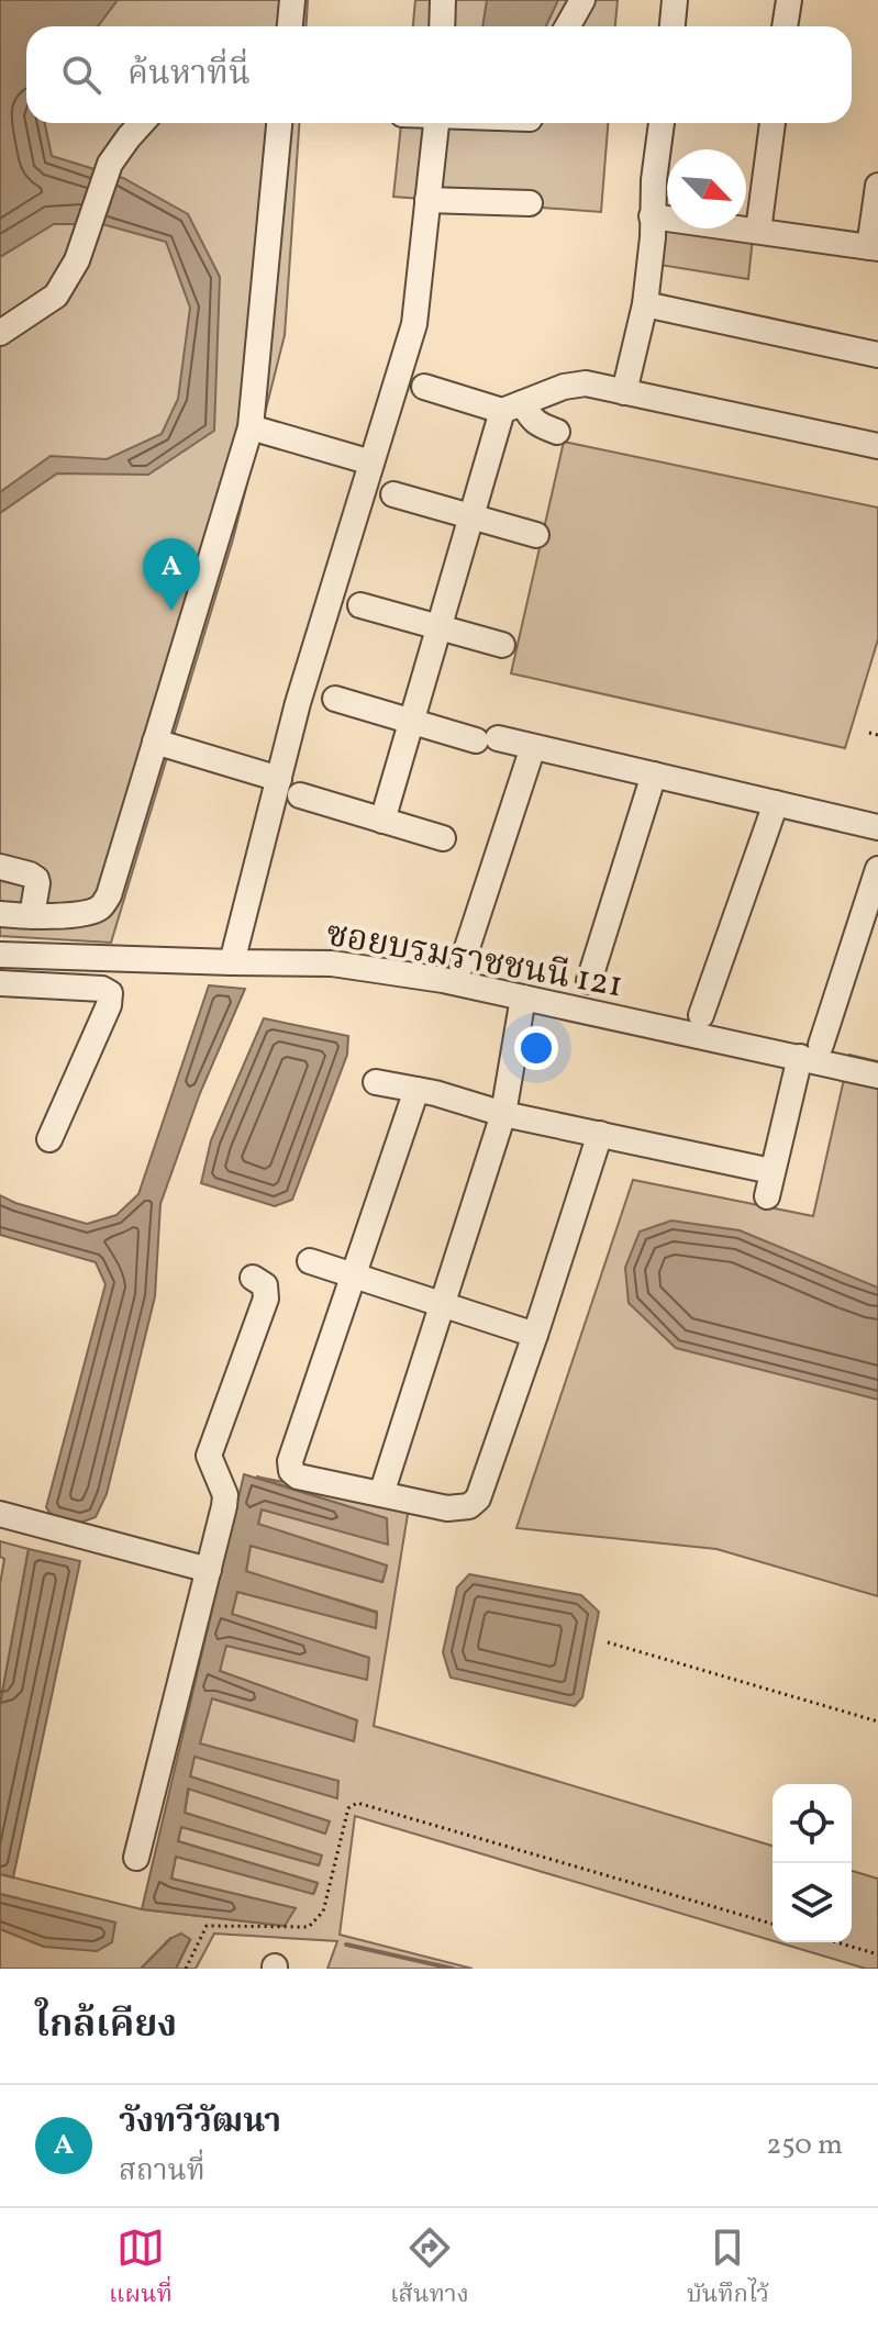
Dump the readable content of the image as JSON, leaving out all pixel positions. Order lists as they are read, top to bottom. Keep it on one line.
{"streets":{"street":["ซอยบรมราชชนนี 121"]},"north":"bottom right","page":{"search":"ค้นหาที่นี่","pins":"A","heading":"ใกล้เคียง","list":[{"mark":"A","name":"วังทวีวัฒนา","note":"สถานที่","value":"250 m"}],"nav":["แผนที่","เส้นทาง","บันทึกไว้"]}}
